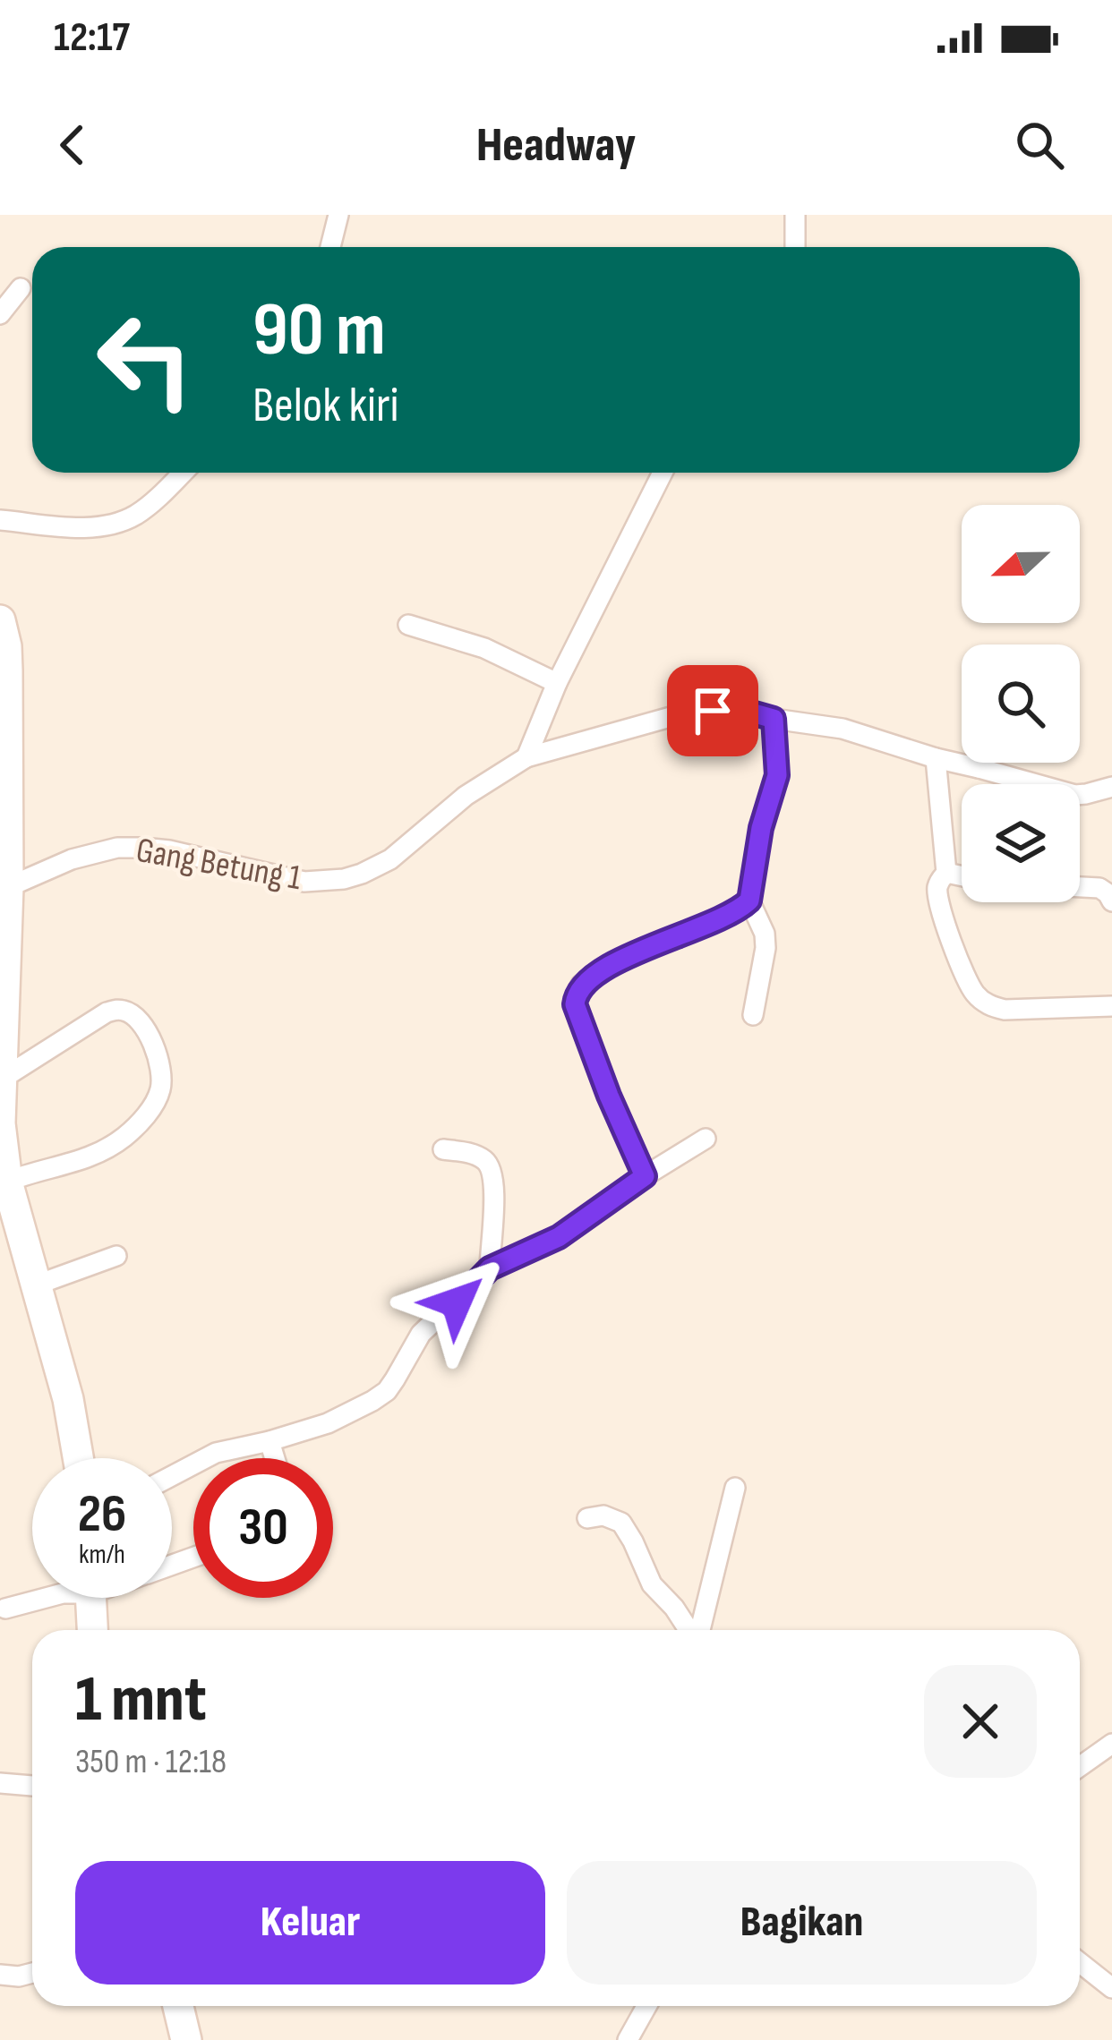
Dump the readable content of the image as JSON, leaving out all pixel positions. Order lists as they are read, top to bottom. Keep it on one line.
{"streets":{"street":["Gang Betung 1"]},"north":"left","page":{"status":"12:17","header":"Headway","turn":["90 m","Belok kiri"],"speed":"26 km/h","limit":"30","heading":["1 mnt","350 m · 12:18"],"buttons":["Keluar","Bagikan"]}}
